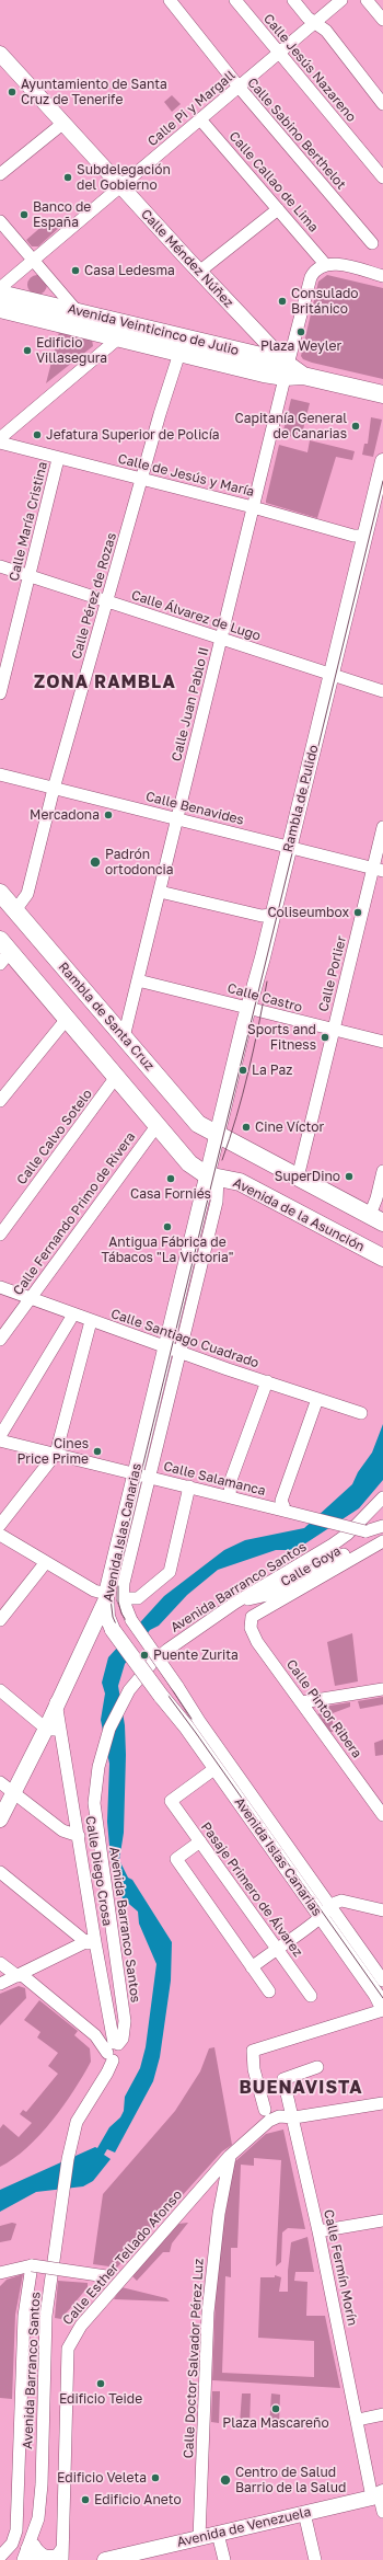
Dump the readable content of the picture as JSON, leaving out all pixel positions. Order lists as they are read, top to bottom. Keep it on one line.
{"streets":{"main road":["Avenida Veinticinco de Julio","Rambla de Santa Cruz","Avenida de la Asunción"],"street":["Calle Jesús Nazareno","Calle Pi y Margall","Calle Sabino Berthelot","Calle Callao de Lima","Calle Méndez Núñez","Calle de Jesús y María","Calle María Cristina","Calle Pérez de Rozas","Calle Álvarez de Lugo","Calle Juan Pablo II","Rambla de Pulido","Calle Benavides","Calle Porlier","Calle Castro","Calle Calvo Sotelo","Calle Fernando Primo de Rivera","Calle Santiago Cuadrado","Calle Salamanca","Avenida Islas Canarias","Calle Goya","Avenida Barranco Santos","Calle Pintor Ribera","Calle Diego Crosa","Pasaje Primero de Álvarez","Calle Esther Tellado Afonso","Calle Fermín Morín","Calle Doctor Salvador Pérez Luz","Avenida de Venezuela"]},"crossings":[["Calle Jesús Nazareno","Calle Pi y Margall"],["Calle Pi y Margall","Calle Sabino Berthelot"],["Calle Pi y Margall","Calle Callao de Lima"],["Calle Pi y Margall","Calle Méndez Núñez"],["Calle Méndez Núñez","Avenida Veinticinco de Julio"],["Calle Méndez Núñez","Calle Juan Pablo II"],["Avenida Veinticinco de Julio","Calle Pérez de Rozas"],["Avenida Veinticinco de Julio","Calle Juan Pablo II"],["Calle de Jesús y María","Calle María Cristina"],["Calle de Jesús y María","Calle Pérez de Rozas"],["Calle de Jesús y María","Calle Juan Pablo II"],["Calle de Jesús y María","Rambla de Pulido"],["Calle María Cristina","Calle Álvarez de Lugo"],["Calle Pérez de Rozas","Calle Álvarez de Lugo"],["Calle Pérez de Rozas","Calle Benavides"],["Calle Pérez de Rozas","Rambla de Santa Cruz"],["Calle Álvarez de Lugo","Calle Juan Pablo II"],["Calle Álvarez de Lugo","Rambla de Pulido"],["Calle Juan Pablo II","Calle Benavides"],["Calle Juan Pablo II","Calle Castro"],["Calle Juan Pablo II","Rambla de Santa Cruz"],["Rambla de Pulido","Calle Benavides"],["Rambla de Pulido","Calle Castro"],["Rambla de Pulido","Rambla de Santa Cruz"],["Rambla de Pulido","Avenida Islas Canarias"],["Calle Benavides","Calle Porlier"],["Calle Porlier","Calle Castro"],["Rambla de Santa Cruz","Avenida Islas Canarias"],["Calle Fernando Primo de Rivera","Calle Santiago Cuadrado"],["Avenida de la Asunción","Avenida Islas Canarias"],["Calle Santiago Cuadrado","Avenida Islas Canarias"],["Calle Salamanca","Avenida Islas Canarias"],["Avenida Islas Canarias","Pasaje Primero de Álvarez"],["Calle Goya","Calle Pintor Ribera"],["Avenida Barranco Santos","Calle Diego Crosa"],["Calle Esther Tellado Afonso","Calle Fermín Morín"],["Calle Esther Tellado Afonso","Calle Doctor Salvador Pérez Luz"],["Calle Fermín Morín","Avenida de Venezuela"],["Calle Doctor Salvador Pérez Luz","Avenida de Venezuela"]],"districts":["ZONA RAMBLA","BUENAVISTA"],"places":["Ayuntamiento de Santa Cruz de Tenerife","Subdelegación del Gobierno","Banco de España","Casa Ledesma","Consulado Británico","Plaza Weyler","Edificio Villasegura","Capitanía General de Canarias","Jefatura Superior de Policía","Mercadona","Padrón ortodoncia","Coliseumbox","Sports and Fitness","La Paz","Cine Víctor","SuperDino","Casa Forniés","Antigua Fábrica de Tábacos \"La Victoria\"","Cines Price Prime","Puente Zurita","Edificio Teide","Plaza Mascareño","Edificio Veleta","Centro de Salud Barrio de la Salud","Edificio Aneto"]}
